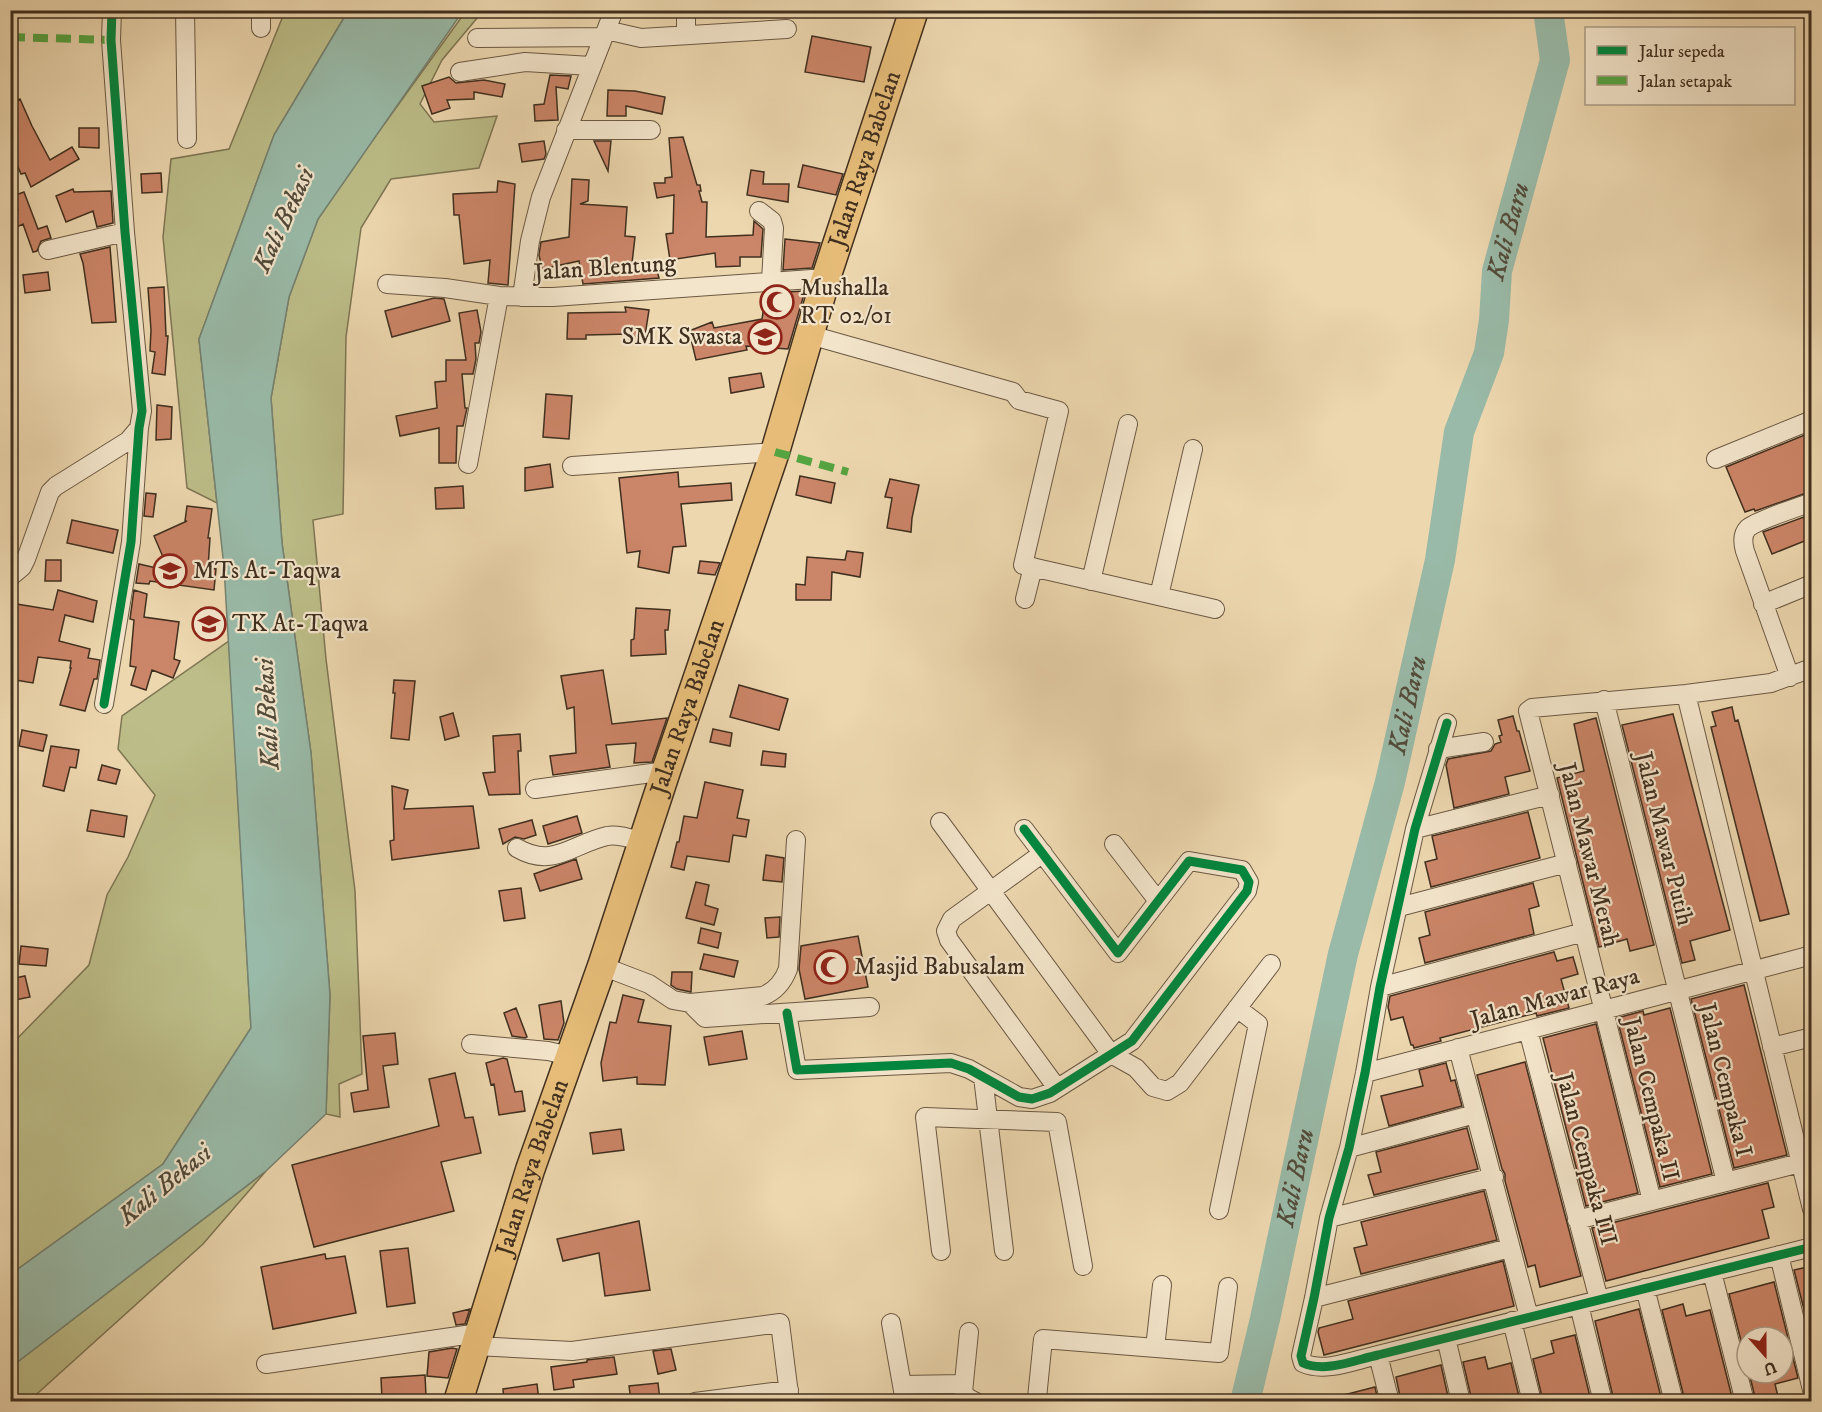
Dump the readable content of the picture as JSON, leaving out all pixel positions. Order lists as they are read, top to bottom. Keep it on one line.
{"streets":{"main road":["Jalan Raya Babelan"],"street":["Jalan Blentung","Jalan Mawar Putih","Jalan Mawar Merah","Jalan Mawar Raya","Jalan Cempaka I","Jalan Cempaka II","Jalan Cempaka III"]},"crossings":[["Jalan Raya Babelan","Jalan Blentung"],["Jalan Mawar Putih","Jalan Mawar Merah"],["Jalan Mawar Putih","Jalan Mawar Raya"],["Jalan Mawar Putih","Jalan Cempaka I"],["Jalan Mawar Merah","Jalan Mawar Raya"],["Jalan Mawar Merah","Jalan Cempaka II"],["Jalan Mawar Raya","Jalan Cempaka I"],["Jalan Mawar Raya","Jalan Cempaka II"],["Jalan Mawar Raya","Jalan Cempaka III"]],"water":["Kali Bekasi","Kali Baru"],"places":{"mosque":["Mushalla RT 02/01","Masjid Babusalam"],"school or university":["SMK Swasta","MTs At-Taqwa","TK At-Taqwa"]},"legend":["Jalur sepeda","Jalan setapak"],"north":"bottom"}
